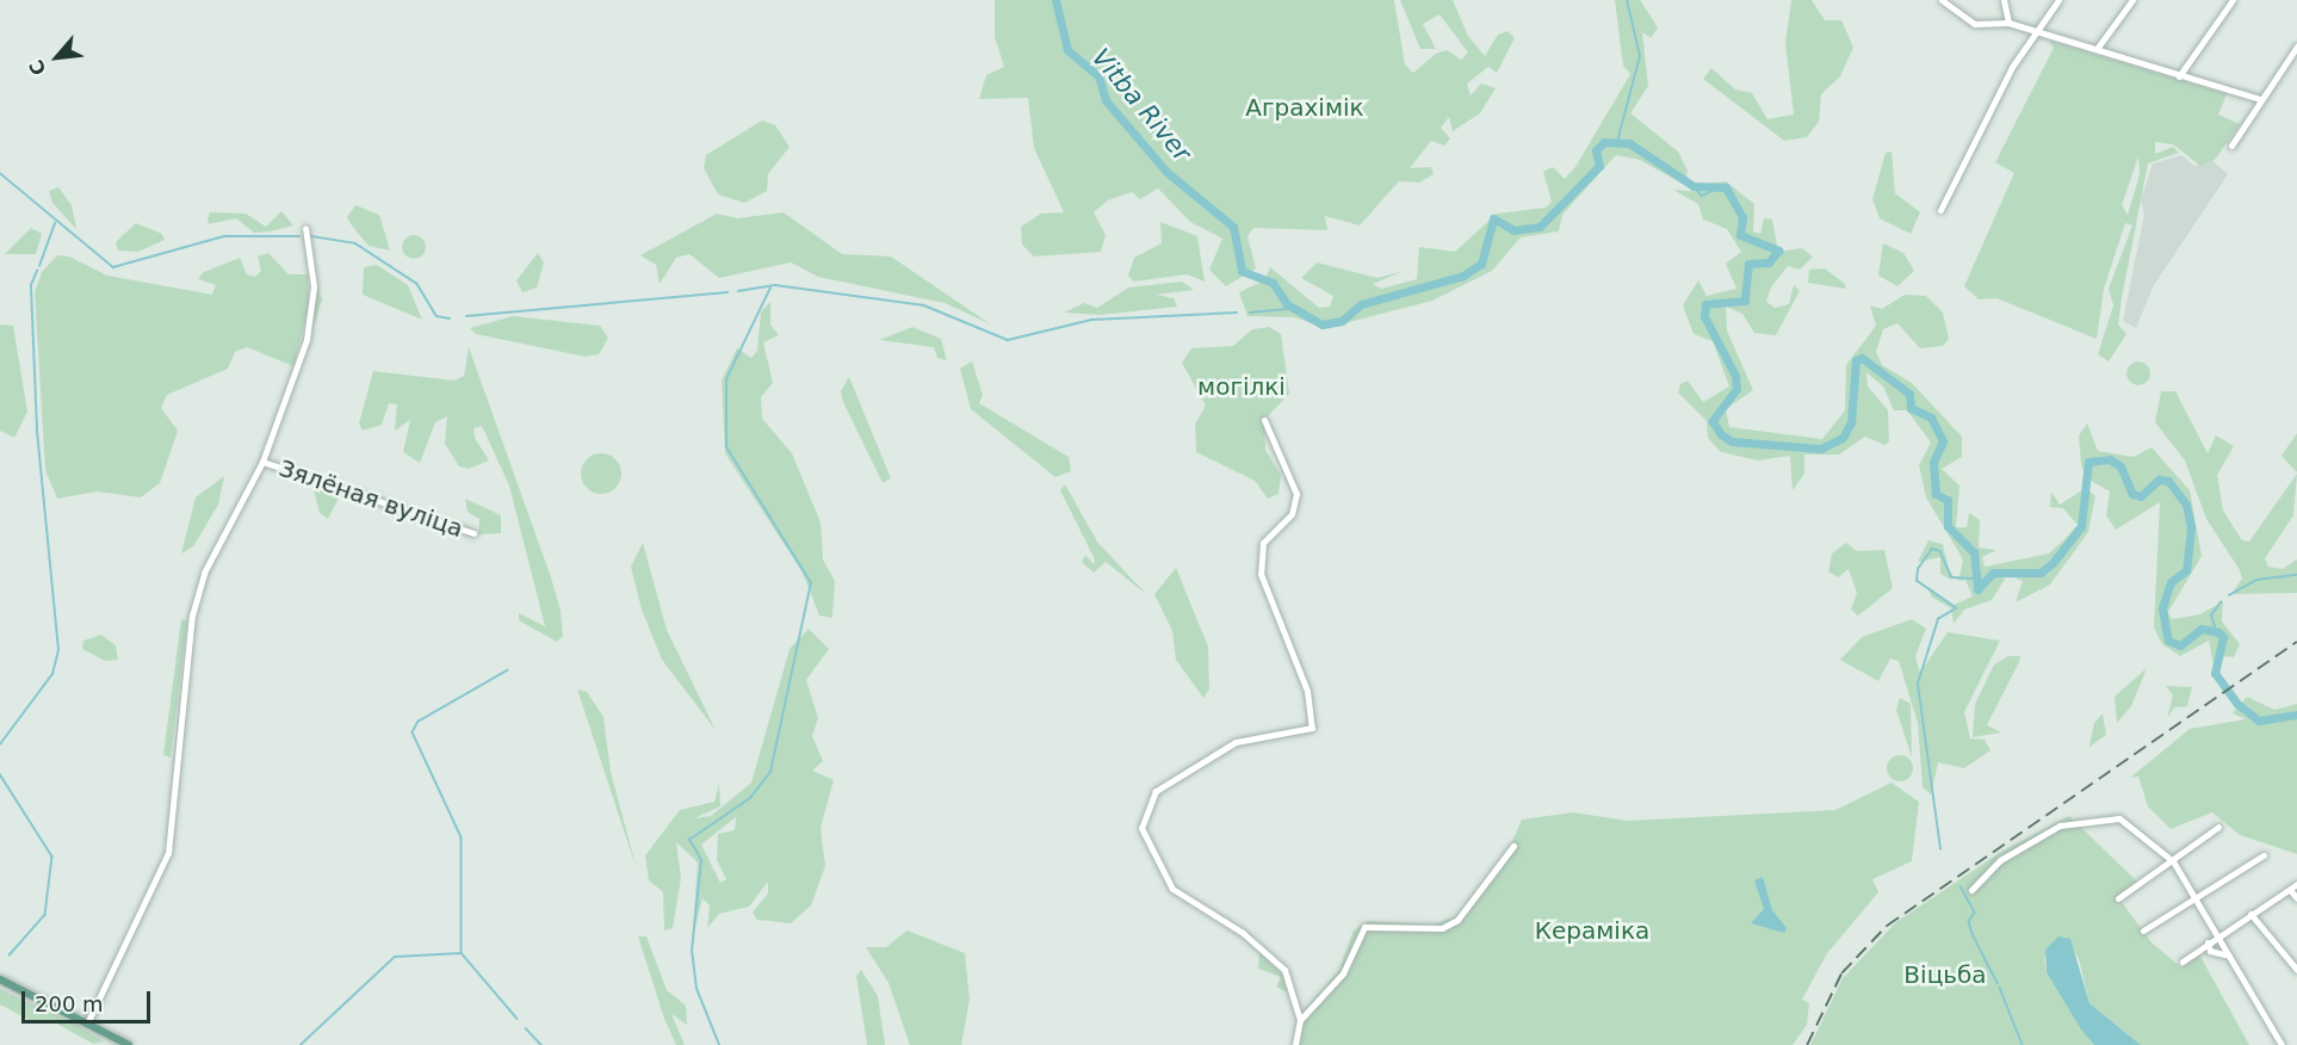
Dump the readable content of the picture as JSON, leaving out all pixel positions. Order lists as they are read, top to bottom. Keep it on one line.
{"streets":{"street":["Зялёная вуліца"]},"water":["Vitba River"],"parks":["Аграхімік","могілкі","Кераміка","Віцьба"],"scale_bar":"200 m","north":"bottom left"}
